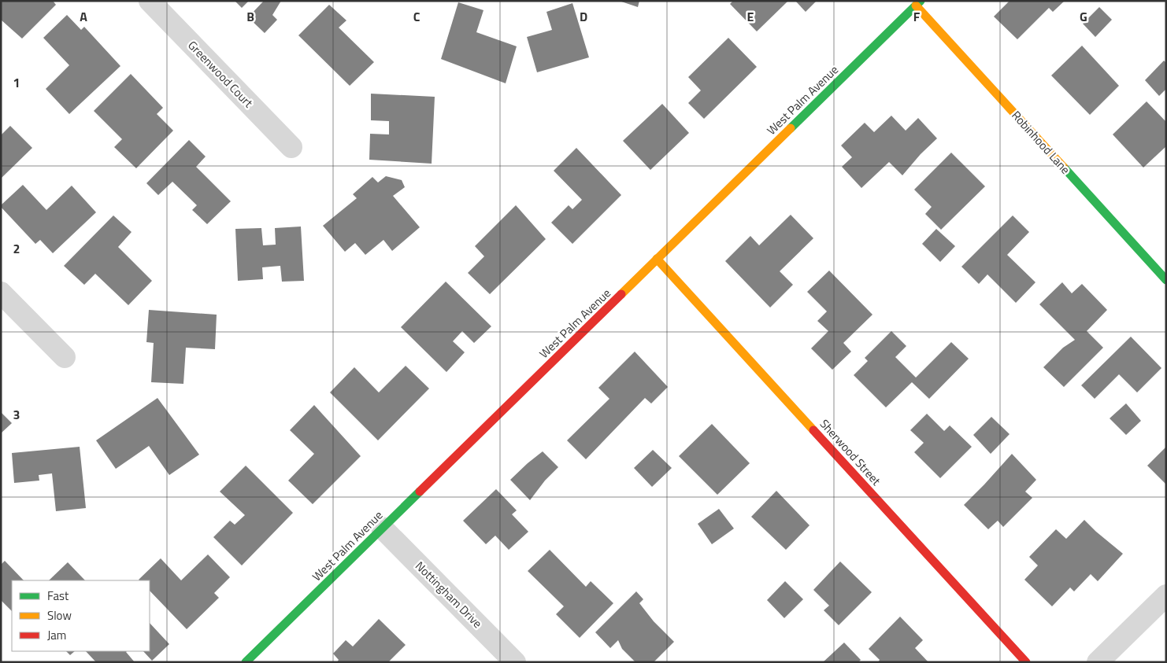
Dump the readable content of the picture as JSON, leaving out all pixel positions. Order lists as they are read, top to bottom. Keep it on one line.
{"streets":{"street":["Greenwood Court","West Palm Avenue","Robinhood Lane","Sherwood Street","Nottingham Drive"]},"crossings":[["West Palm Avenue","Robinhood Lane"],["West Palm Avenue","Sherwood Street"],["West Palm Avenue","Nottingham Drive"]],"legend":["Fast","Slow","Jam"],"grid":{"columns":["A","B","C","D","E","F","G"],"rows":["1","2","3"]}}
